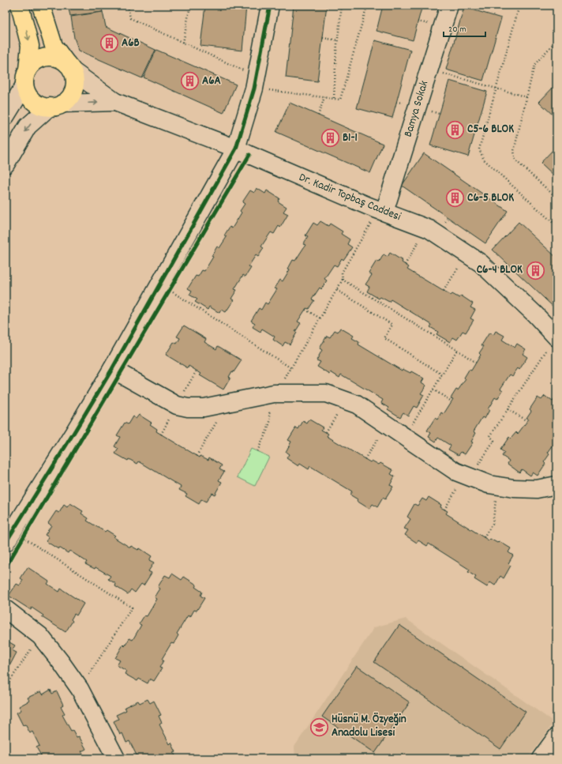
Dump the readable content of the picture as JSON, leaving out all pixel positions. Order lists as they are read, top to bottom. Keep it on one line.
{"streets":{"street":["Bamya Sokak","Dr. Kadir Topbaş Caddesi"]},"crossings":[["Bamya Sokak","Dr. Kadir Topbaş Caddesi"]],"places":{"building":["A6B","A6A","C5-6 BLOK","B1-1","C6-5 BLOK","C6-4 BLOK"],"school or university":["Hüsnü M. Özyeğin Anadolu Lisesi"]},"scale_bar":"20 m"}
